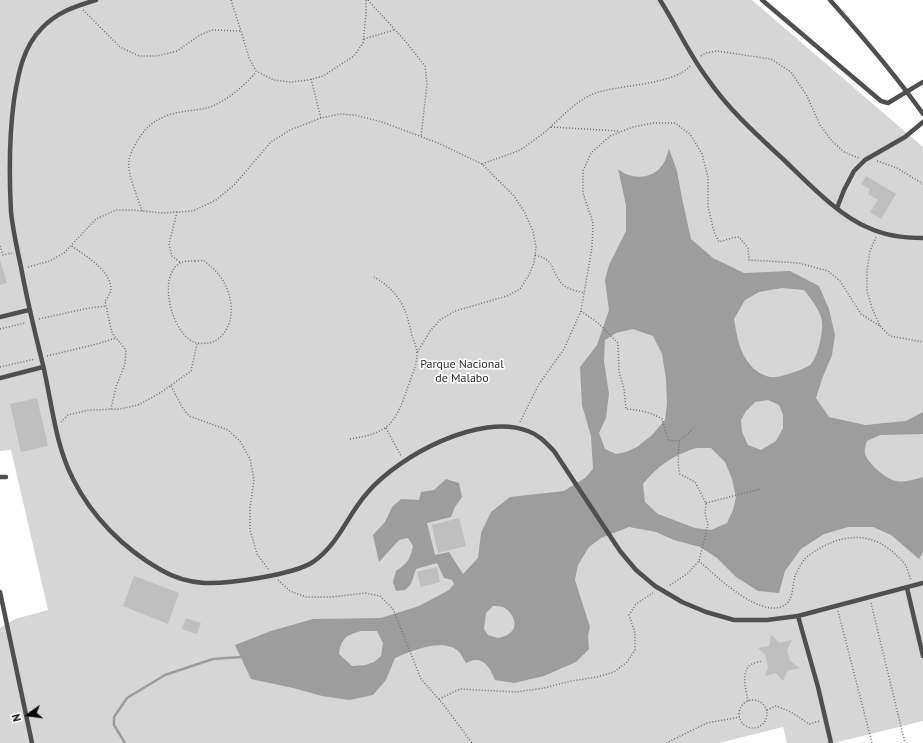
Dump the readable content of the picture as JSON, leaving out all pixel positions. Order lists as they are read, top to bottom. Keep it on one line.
{"parks":["Parque Nacional de Malabo"],"north":"left"}
